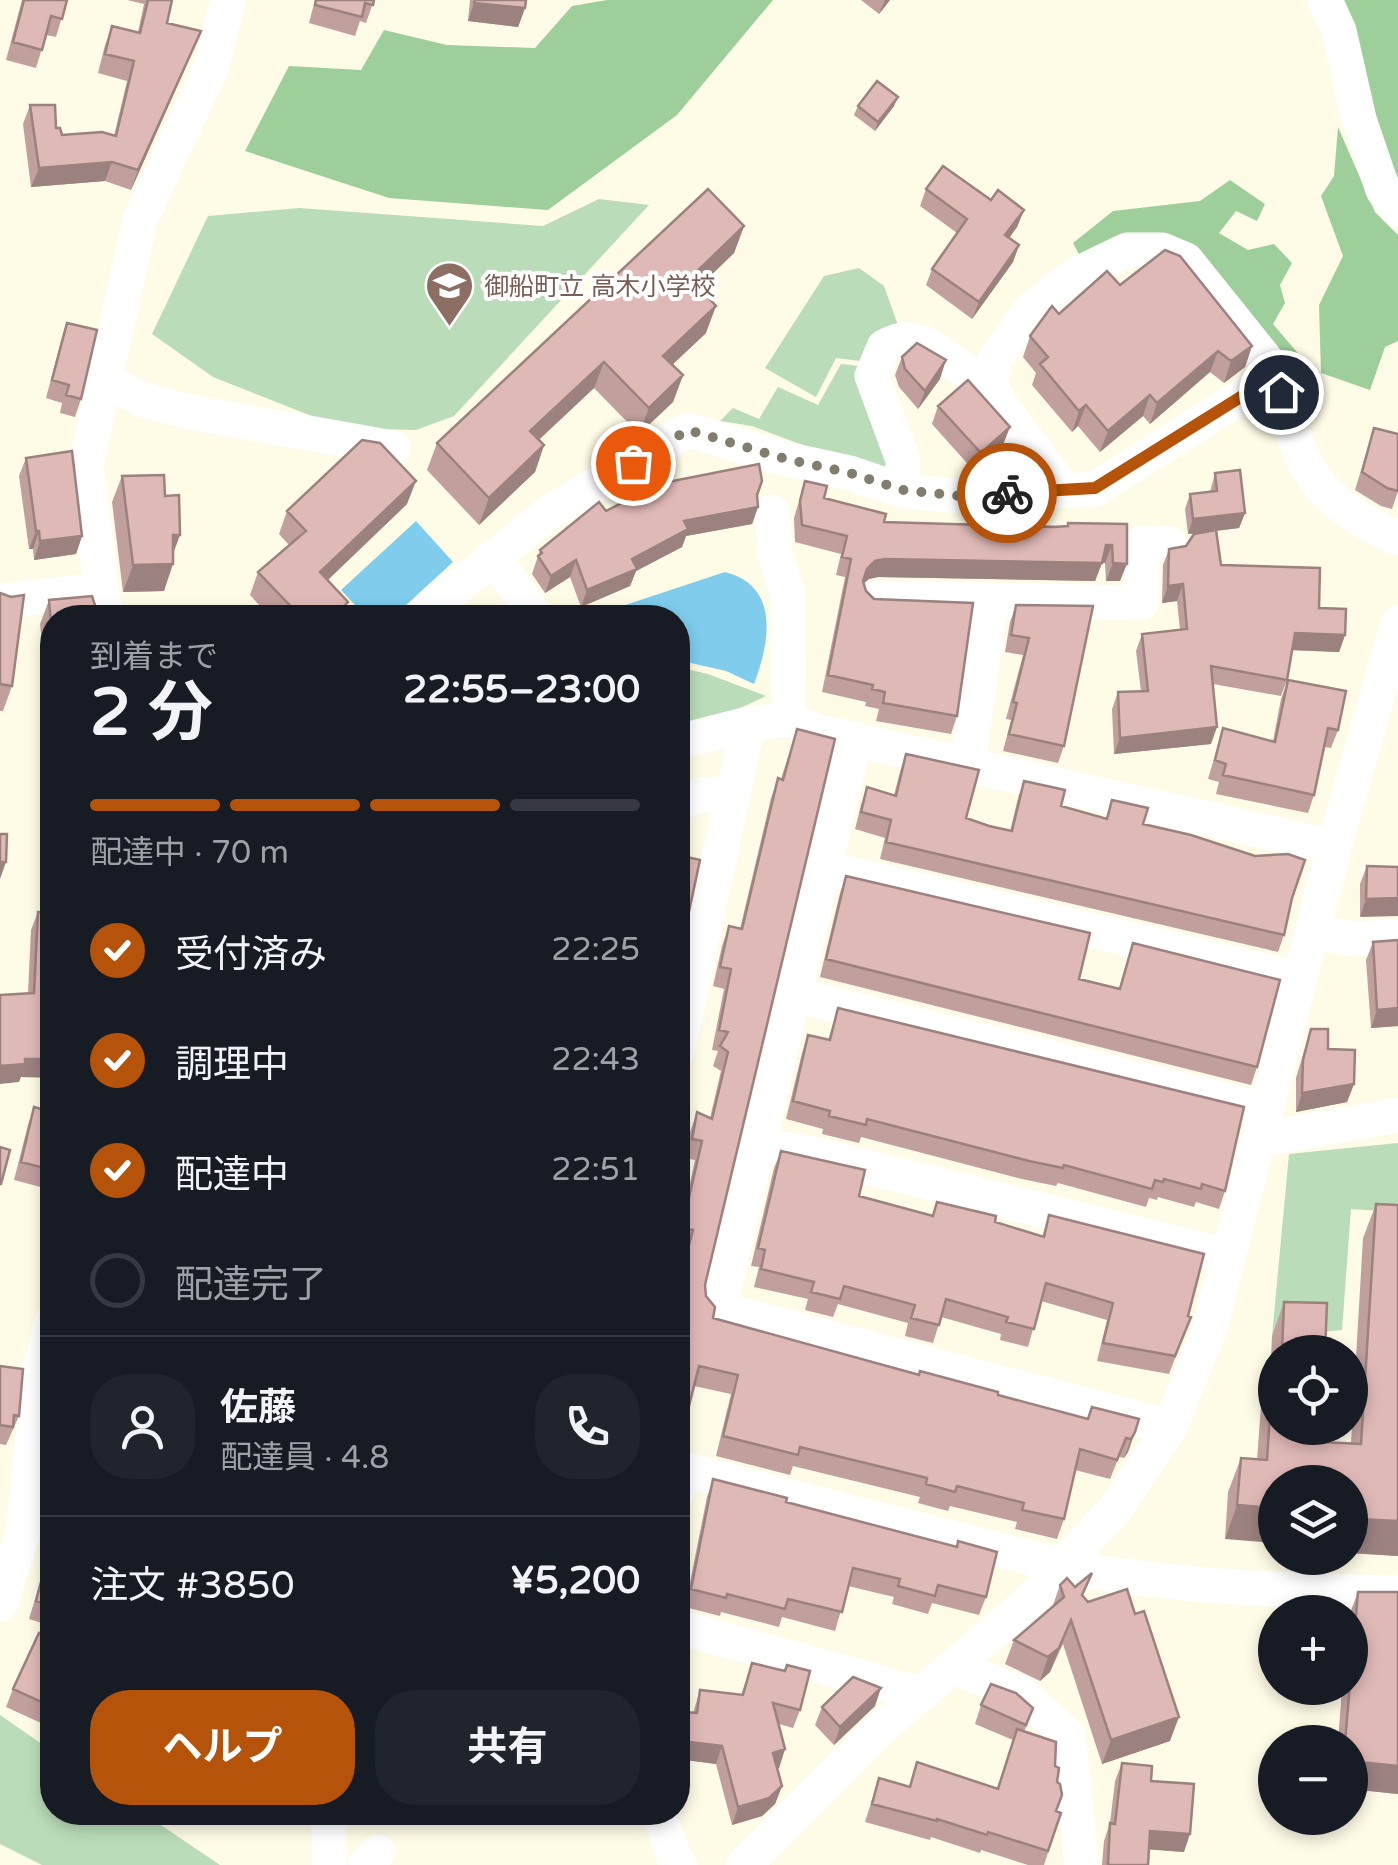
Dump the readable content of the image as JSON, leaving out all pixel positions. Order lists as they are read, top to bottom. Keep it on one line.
{"places":{"school or university":["御船町立 高木小学校"]},"page":{"heading":["2 分","到着まで","22:55–23:00"],"panel":["佐藤","配達員 · 4.8","注文 #3850","¥5,200"],"bar":"配達中 · 70 m","list":[["受付済み","22:25"],["調理中","22:43"],["配達中","22:51"],"配達完了"],"map_buttons":["+","−"],"buttons":["ヘルプ","共有"]}}
